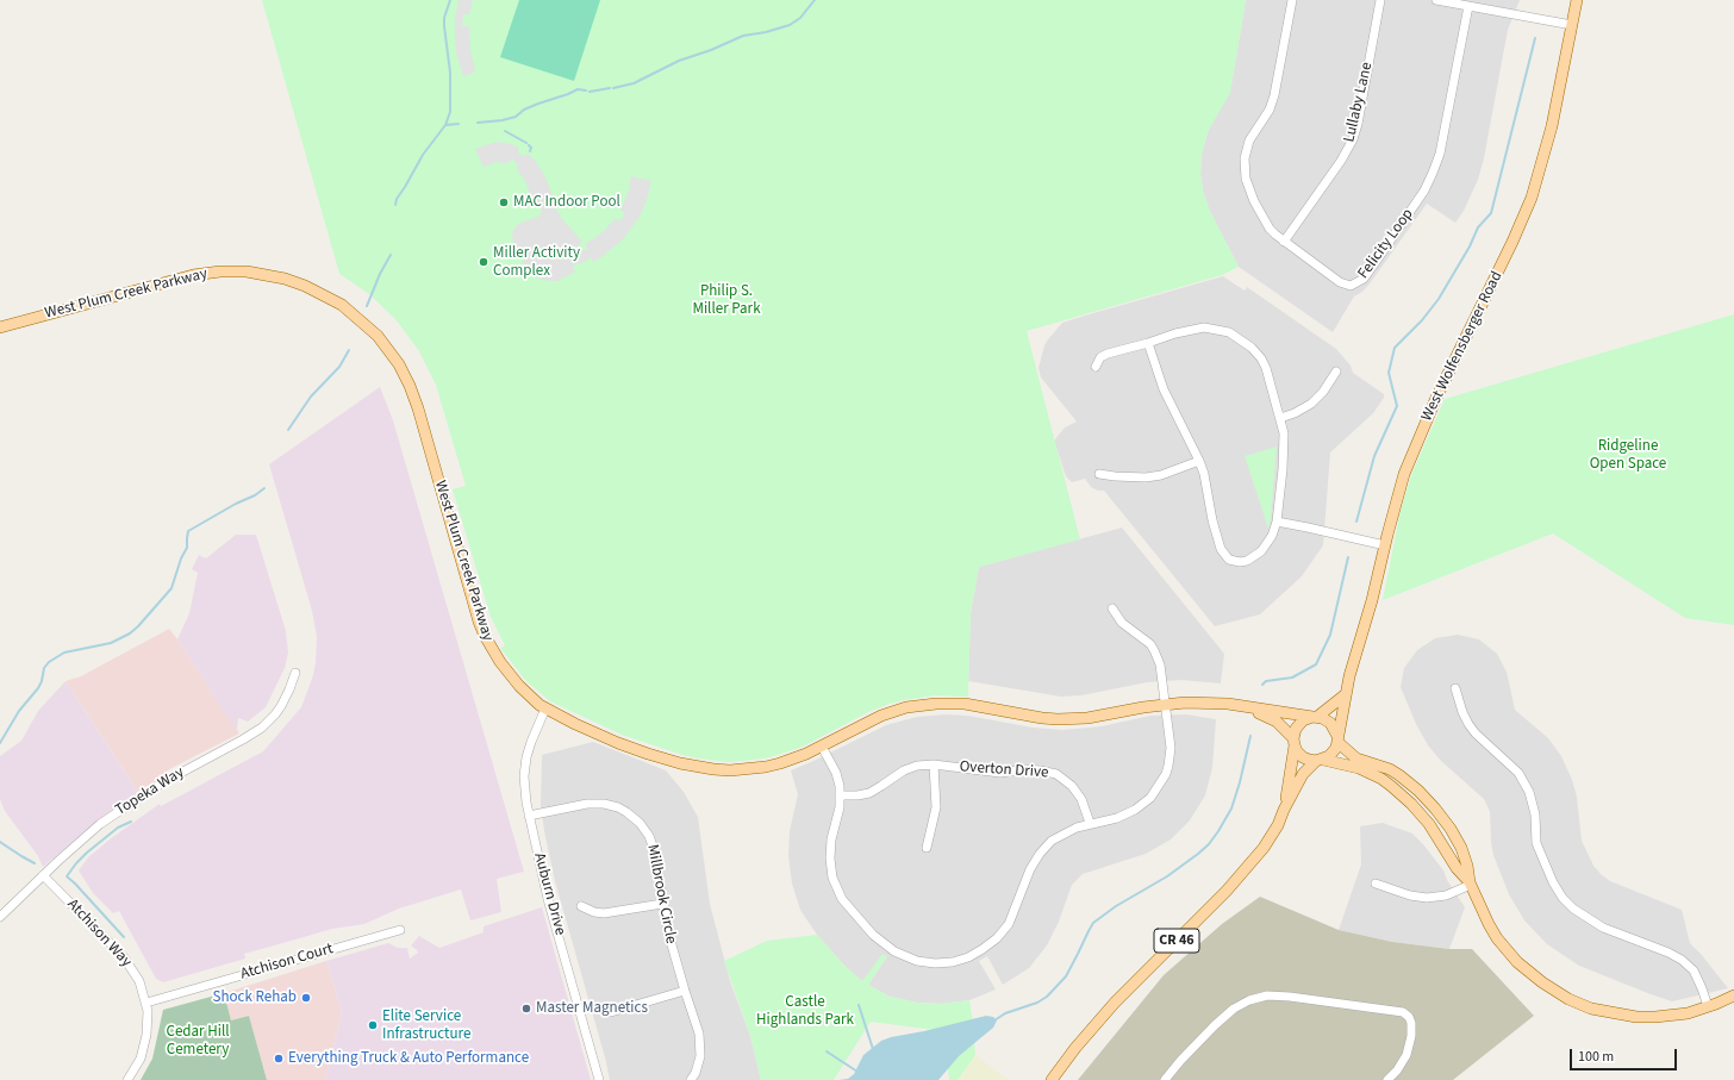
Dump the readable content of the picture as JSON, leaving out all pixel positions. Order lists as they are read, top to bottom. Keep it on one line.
{"streets":{"main road":["West Plum Creek Parkway","West Wolfensberger Road","CR 46"],"street":["Lullaby Lane","Felicity Loop","Overton Drive","Topeka Way","Auburn Drive","Millbrook Circle","Atchison Way","Atchison Court"]},"crossings":[["Lullaby Lane","Felicity Loop"],["West Plum Creek Parkway","West Wolfensberger Road"],["West Plum Creek Parkway","Auburn Drive"],["Topeka Way","Atchison Way"],["Auburn Drive","Millbrook Circle"],["Atchison Way","Atchison Court"]],"parks":["Philip S. Miller Park","Ridgeline Open Space","Castle Highlands Park","Cedar Hill Cemetery"],"places":["MAC Indoor Pool","Miller Activity Complex","Shock Rehab","Master Magnetics","Elite Service Infrastructure","Everything Truck & Auto Performance"],"scale_bar":"100 m"}
